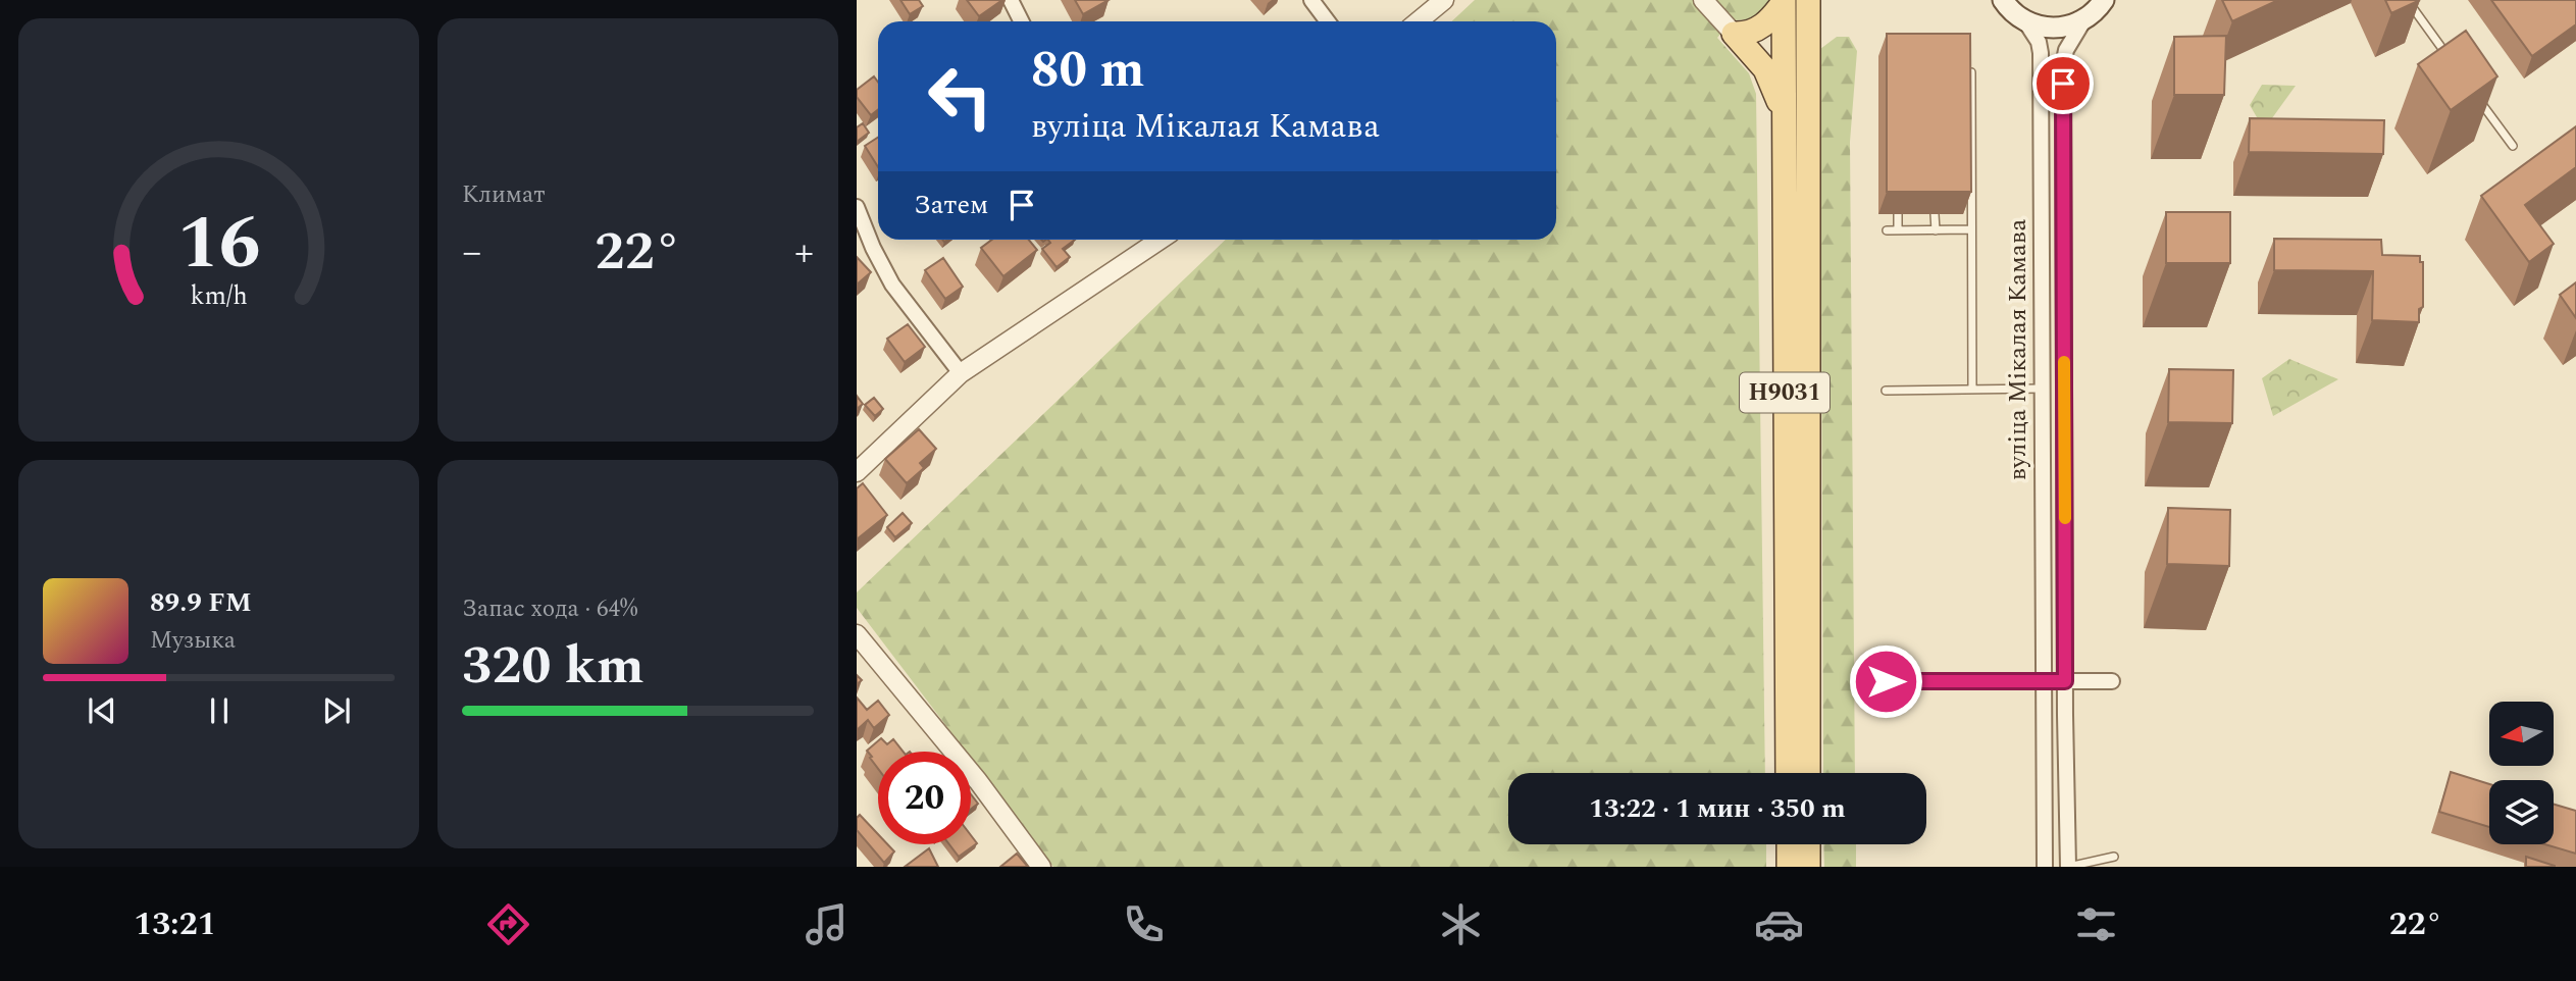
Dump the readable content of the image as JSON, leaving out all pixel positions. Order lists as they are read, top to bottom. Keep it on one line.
{"streets":{"main road":["Н9031"],"street":["вуліца Мікалая Камава"]},"north":"left","page":{"tile":["Климат",["Запас хода · 64%","320 km"]],"turn":["80 m","вуліца Мікалая Камава"],"then":"Затем","heat":["−","22°","+"],"song":["89.9 FM","Музыка"],"limit":"20","trip":"13:22 · 1 мин · 350 m","tabs":["13:21","22°"],"gauge":["16","km/h"]}}
